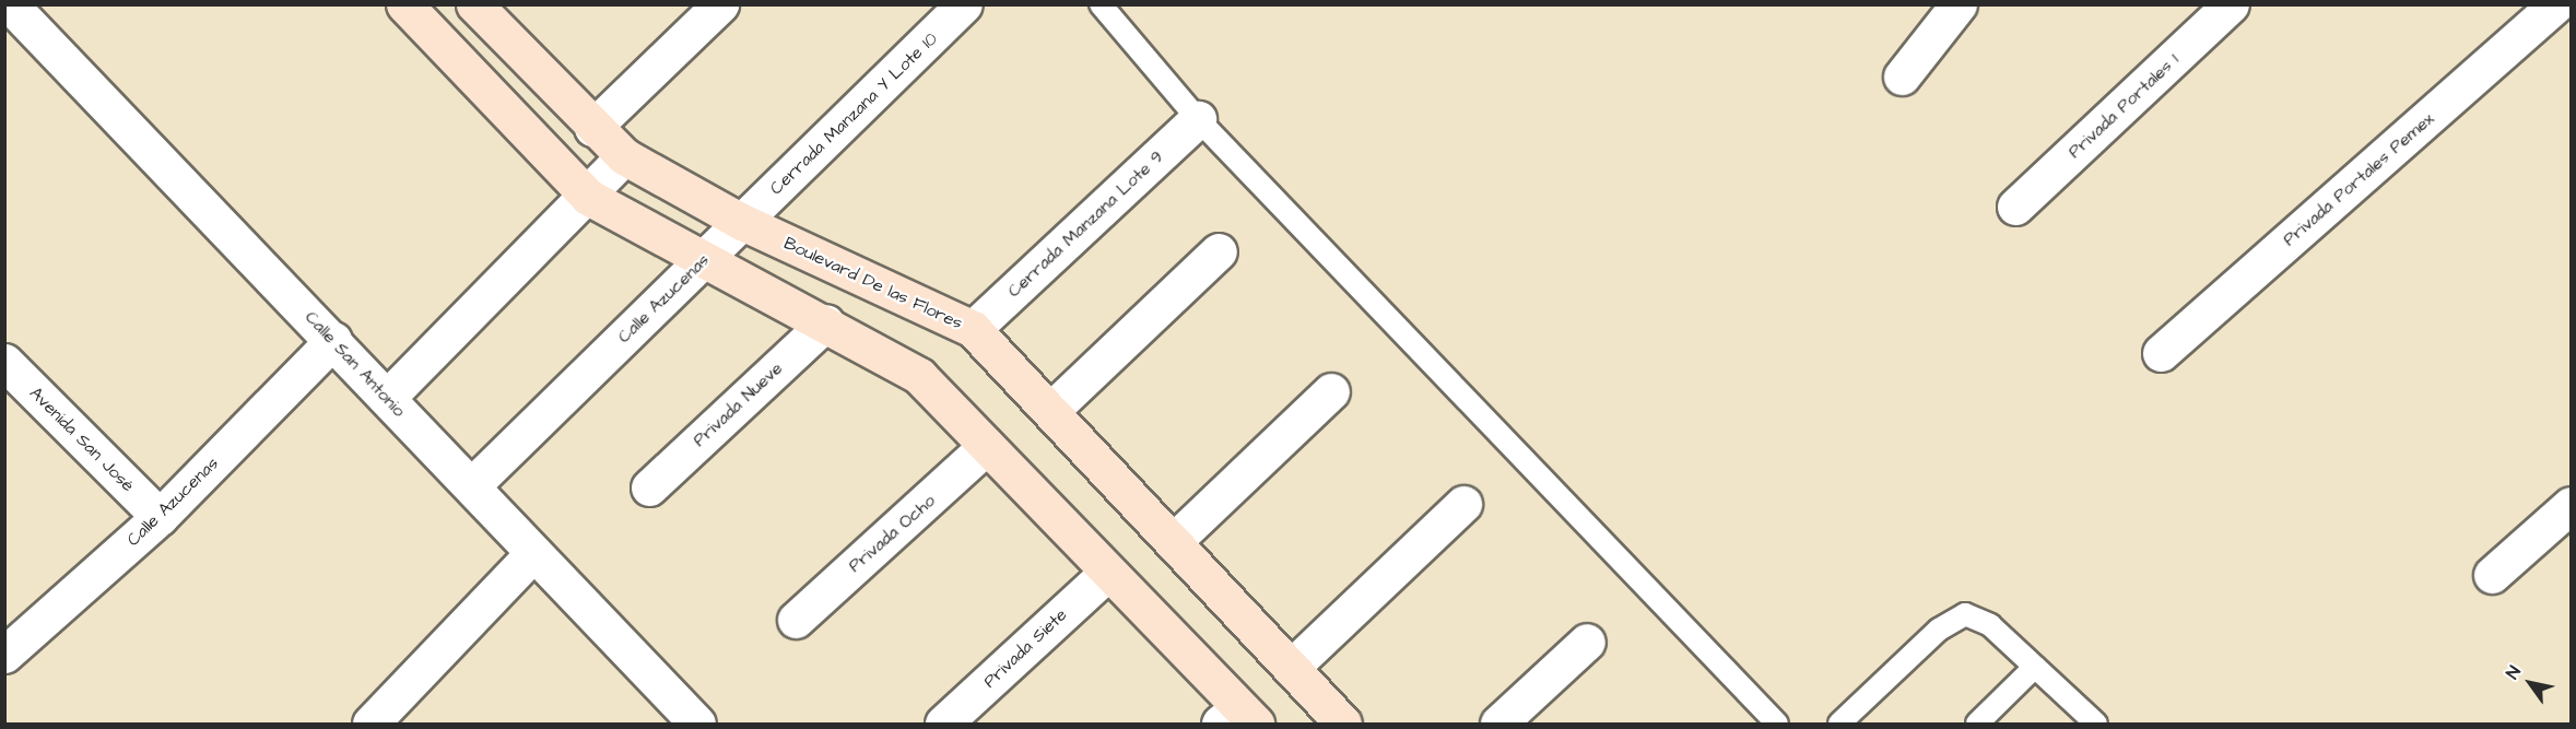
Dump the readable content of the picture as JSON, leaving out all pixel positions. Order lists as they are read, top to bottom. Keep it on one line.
{"streets":{"street":["Privada Portales 1","Cerrada Manzana Y Lote 10","Privada Portales Pemex","Cerrada Manzana Lote 9","Boulevard De las Flores","Calle Azucenas","Calle San Antonio","Privada Nueve","Avenida San José","Privada Ocho","Privada Siete"]},"crossings":[["Cerrada Manzana Y Lote 10","Boulevard De las Flores"],["Cerrada Manzana Y Lote 10","Calle Azucenas"],["Cerrada Manzana Lote 9","Boulevard De las Flores"],["Boulevard De las Flores","Calle Azucenas"],["Calle Azucenas","Calle San Antonio"],["Calle Azucenas","Avenida San José"]],"north":"top left"}
